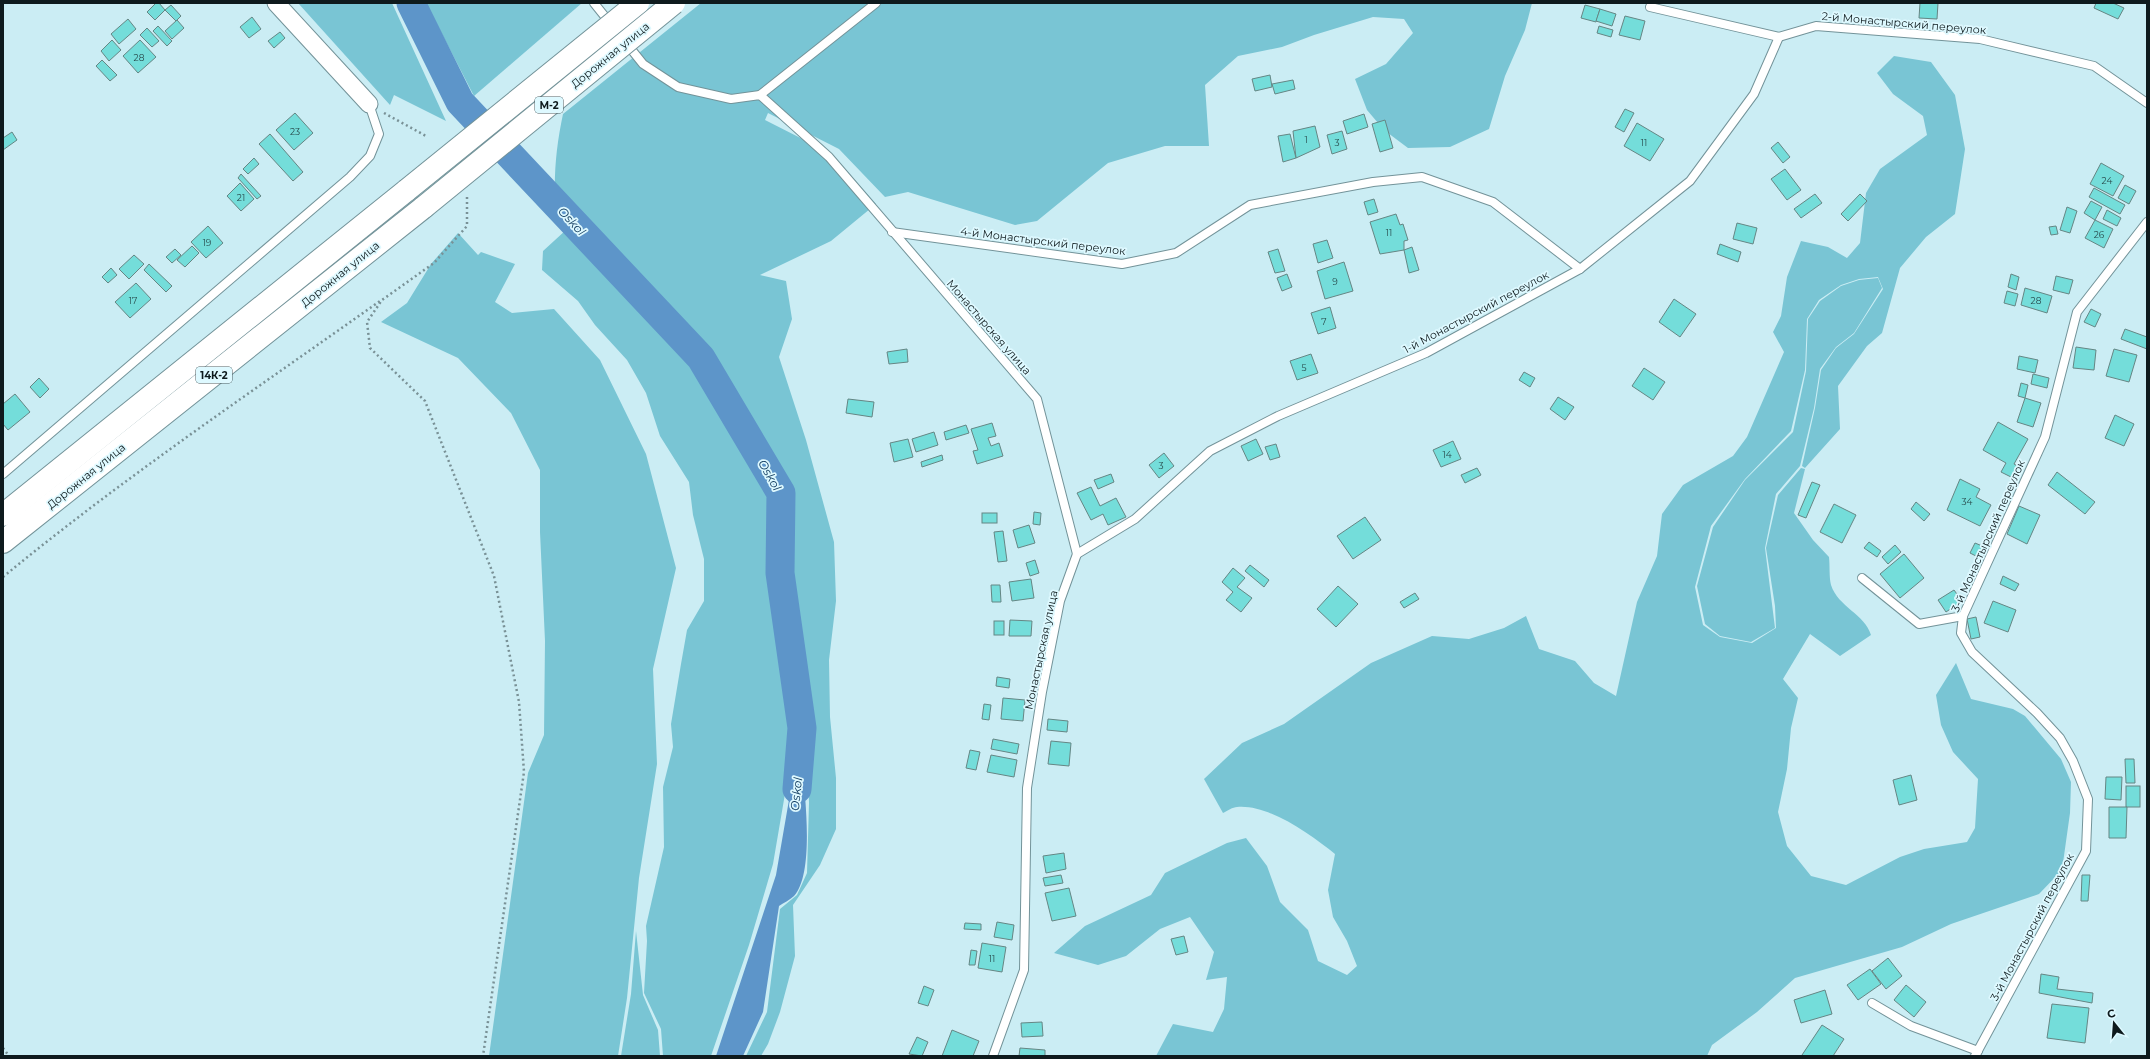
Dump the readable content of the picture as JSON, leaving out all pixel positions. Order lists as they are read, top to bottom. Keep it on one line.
{"streets":{"main road":["Дорожная улица","М-2","14К-2"],"lane":["2-й Монастырский переулок","4-й Монастырский переулок","1-й Монастырский переулок","Монастырская улица","3-й Монастырский переулок"]},"crossings":[["2-й Монастырский переулок","1-й Монастырский переулок"],["4-й Монастырский переулок","1-й Монастырский переулок"],["4-й Монастырский переулок","Монастырская улица"],["1-й Монастырский переулок","Монастырская улица"]],"water":["Oskol"],"house_numbers":["28","23","1","3","11","24","21","11","26","19","9","17","28","7","5","14","3","34","11"],"north":"top"}
